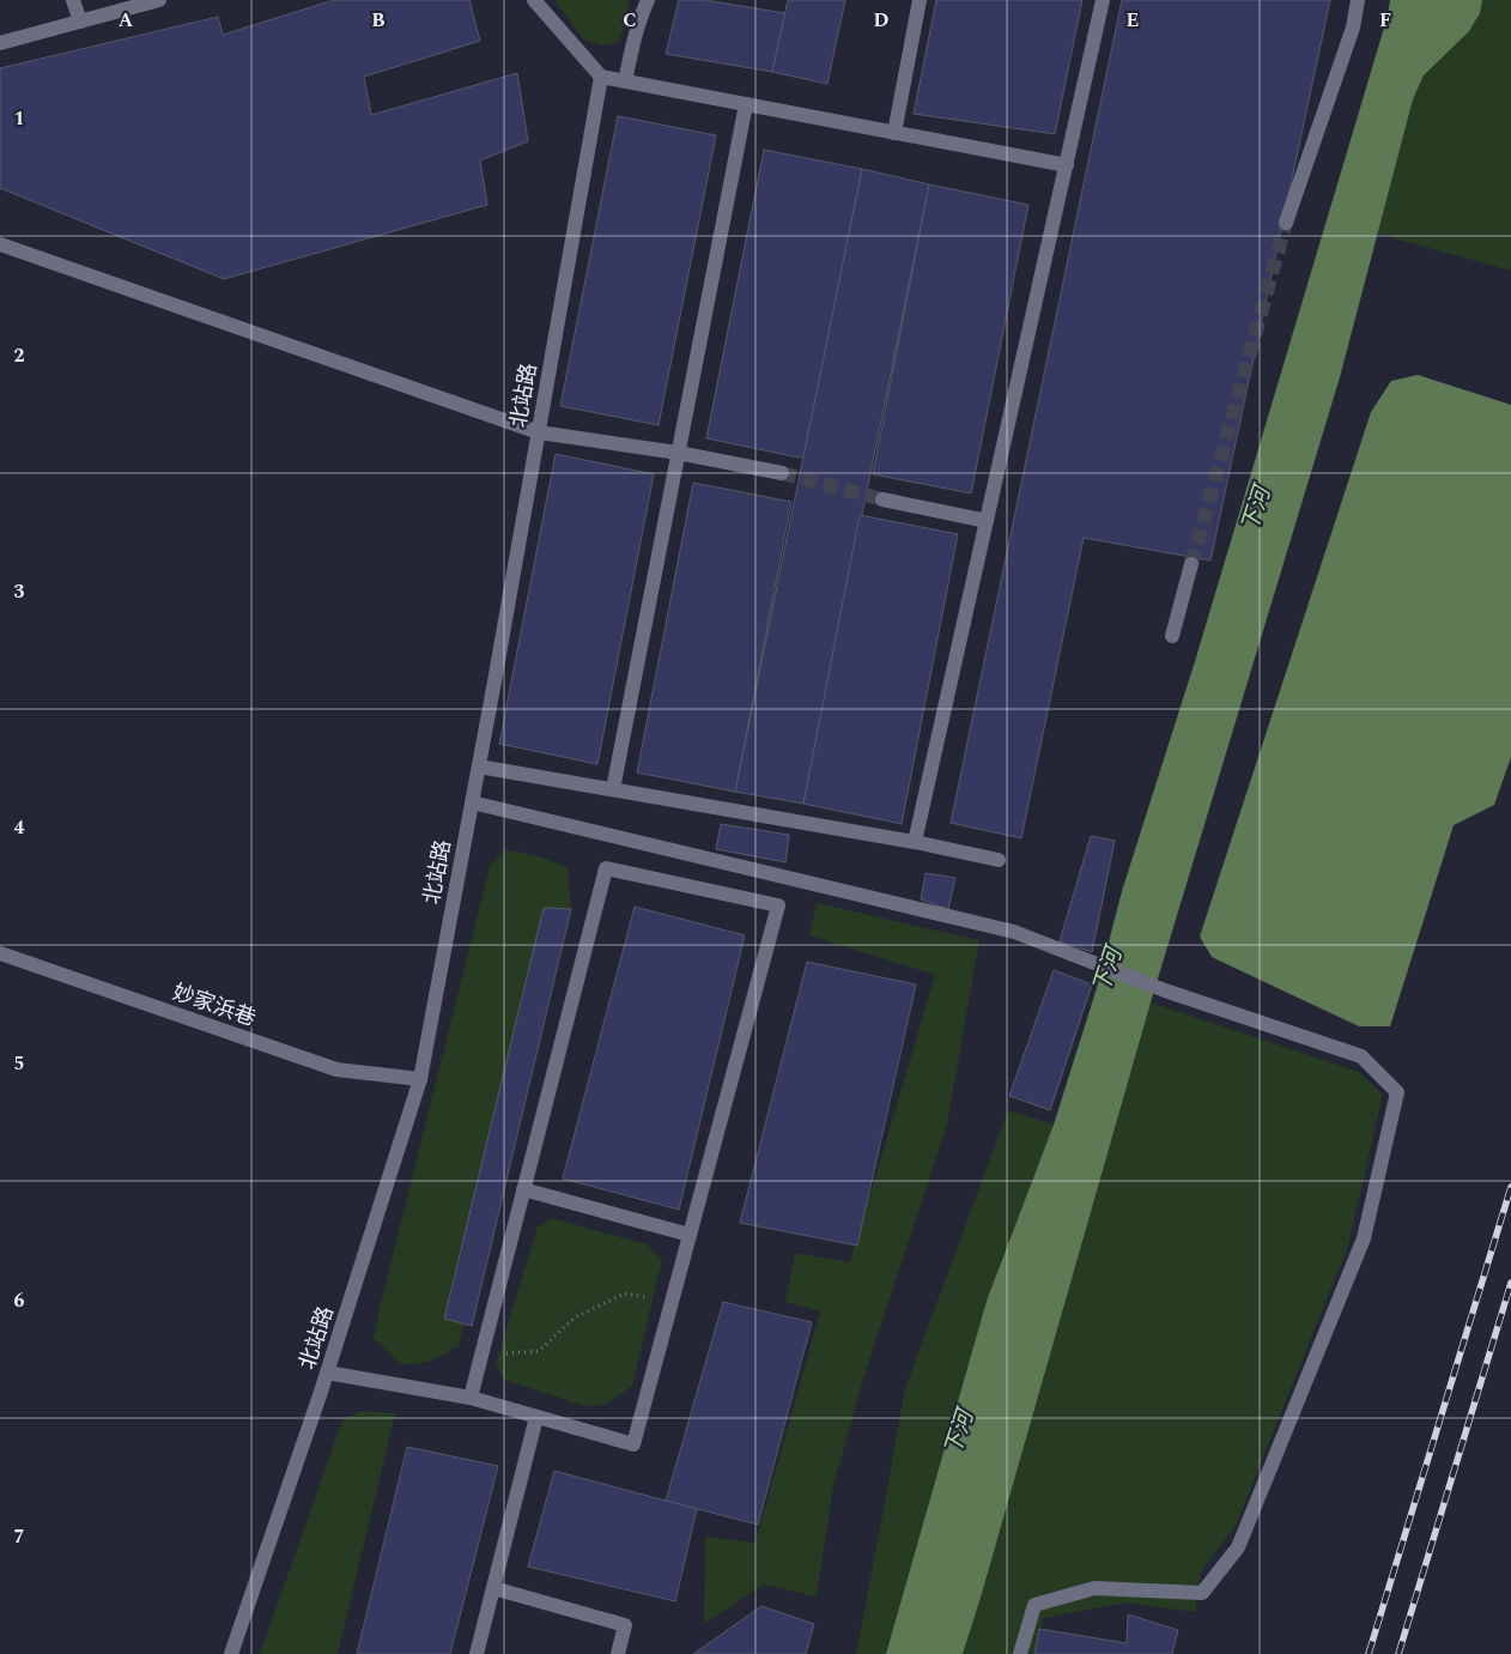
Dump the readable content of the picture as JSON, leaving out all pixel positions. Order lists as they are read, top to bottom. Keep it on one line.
{"streets":{"street":["北站路","妙家浜巷"]},"crossings":[["北站路","妙家浜巷"]],"water":["下河"],"grid":{"columns":["A","B","C","D","E","F"],"rows":["1","2","3","4","5","6","7"]}}
